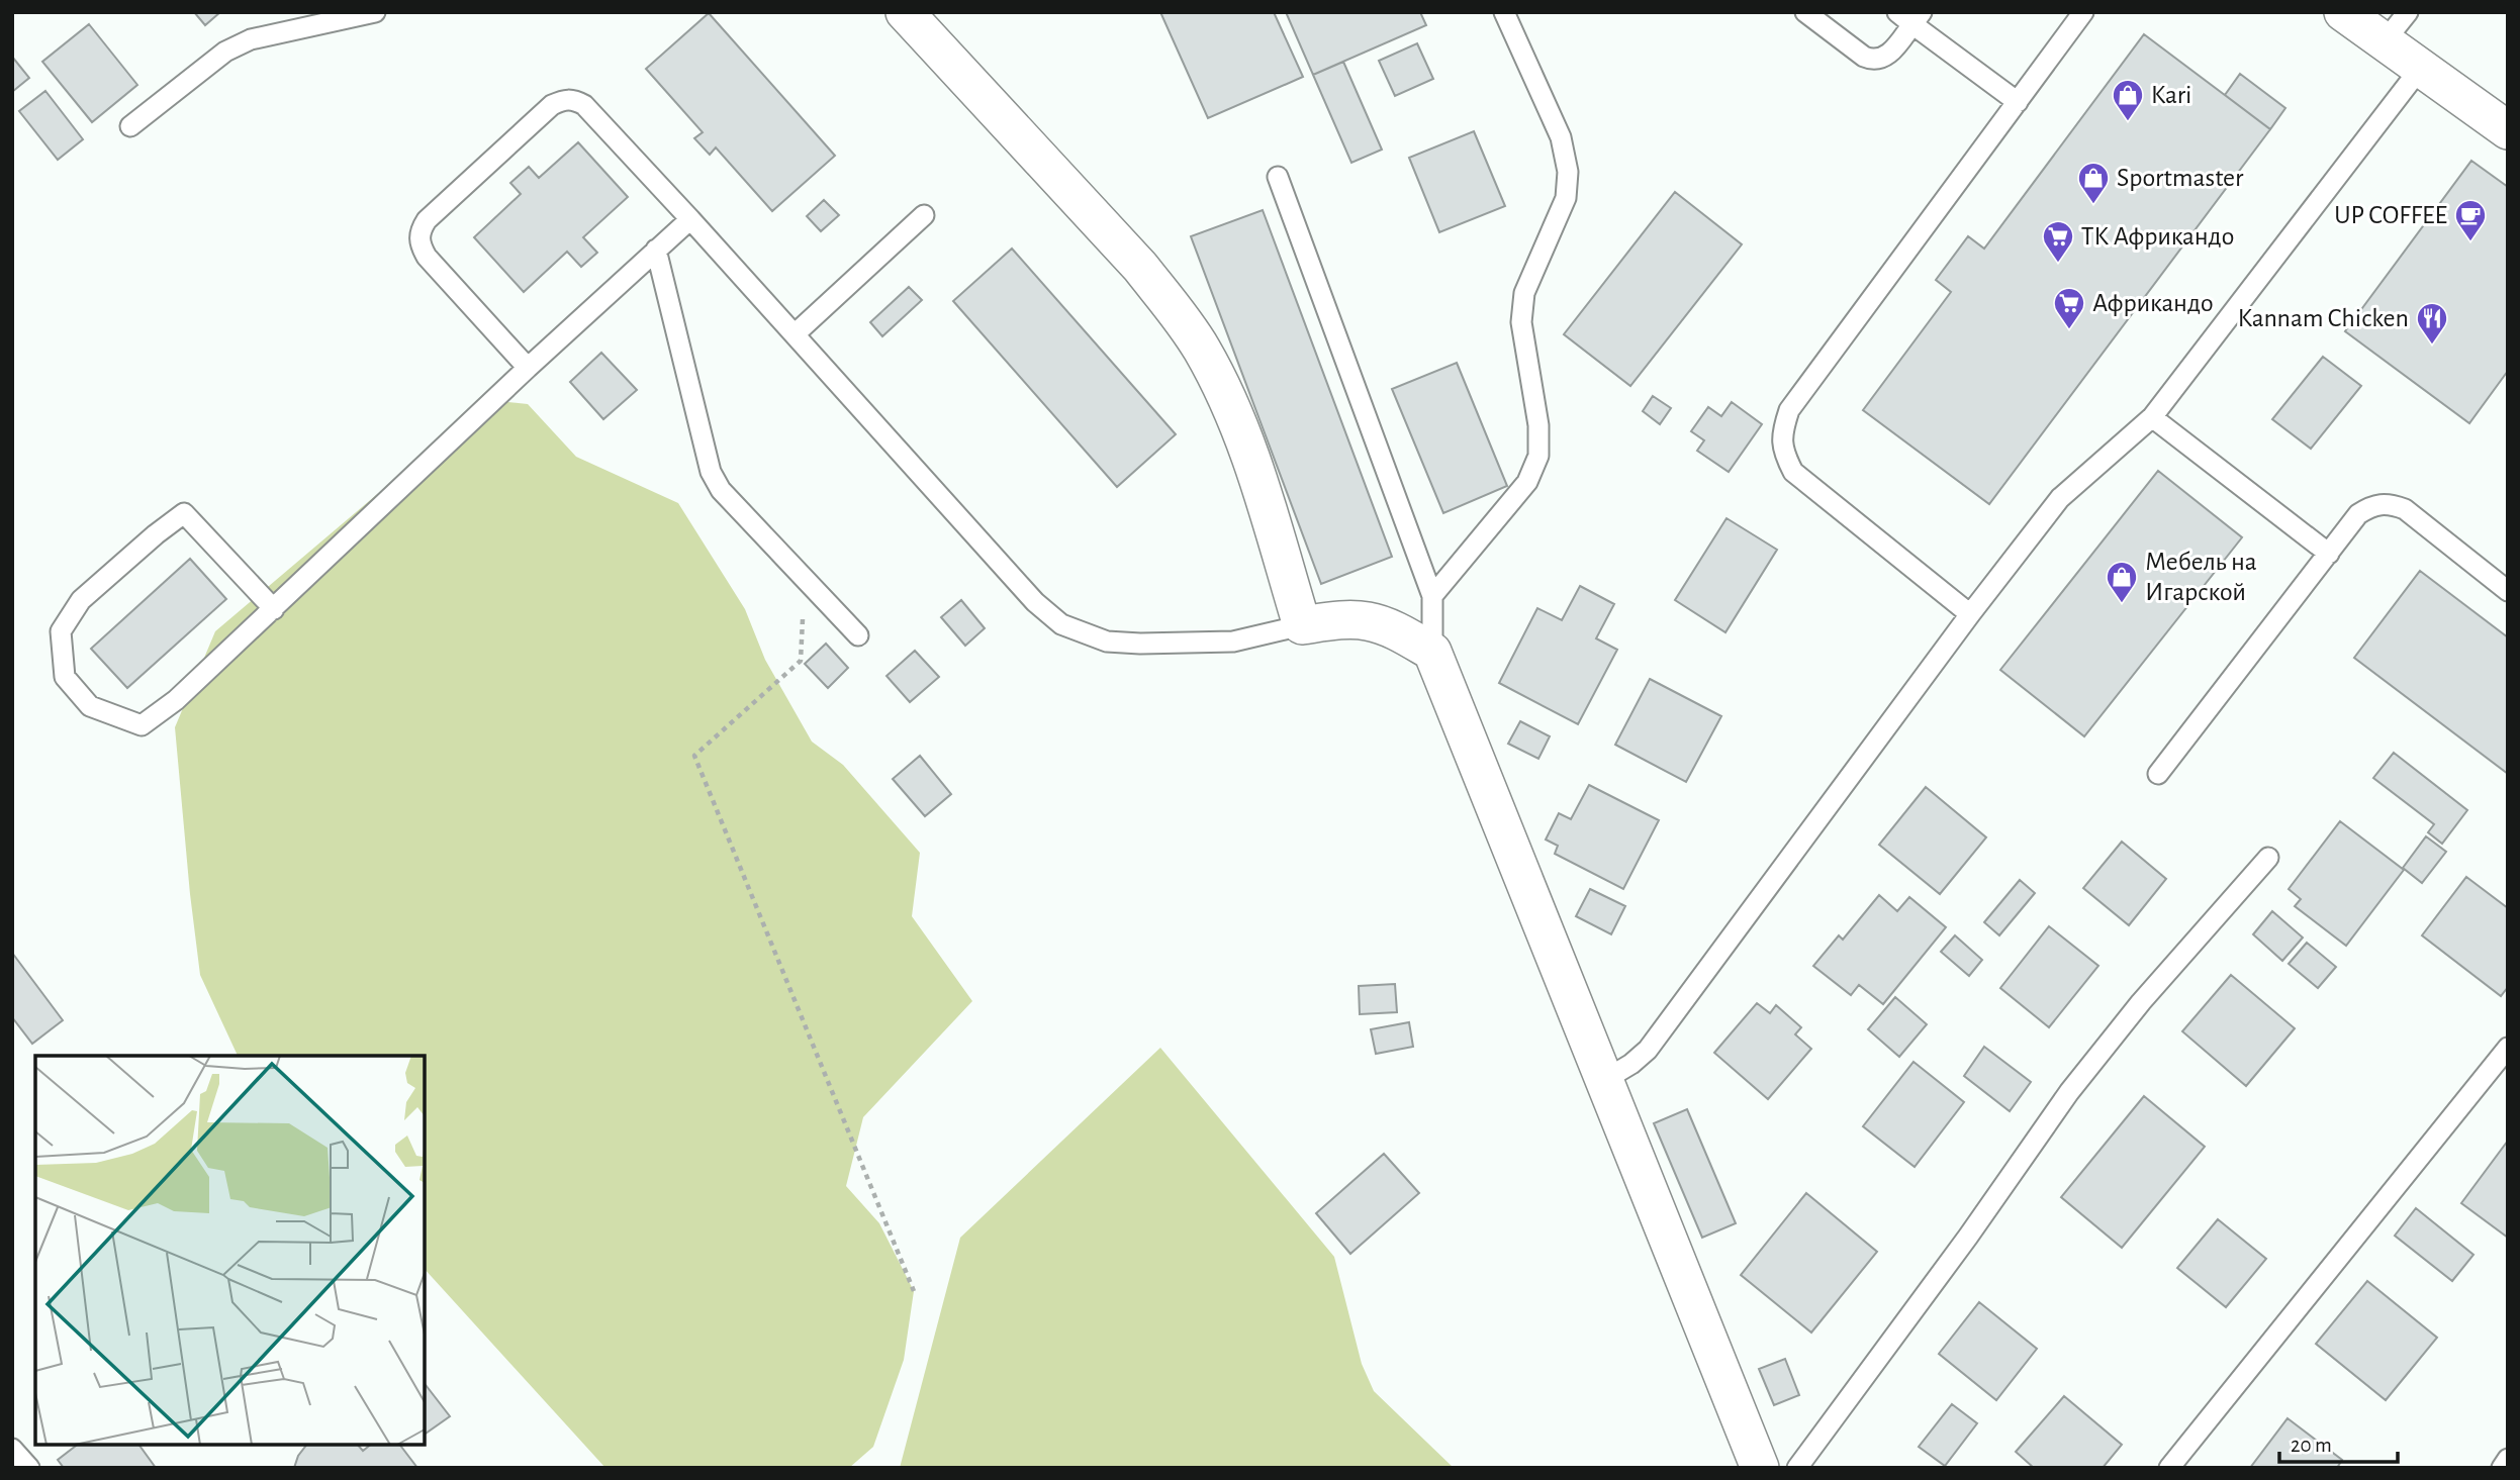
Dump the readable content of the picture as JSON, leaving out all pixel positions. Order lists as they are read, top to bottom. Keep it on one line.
{"places":{"shop":["Kari","Sportmaster","Мебель на Игарской"],"cafe":["UP COFFEE"],"supermarket":["ТК Африкандо","Африкандо"],"restaurant":["Kannam Chicken"]},"scale_bar":"20 m"}
